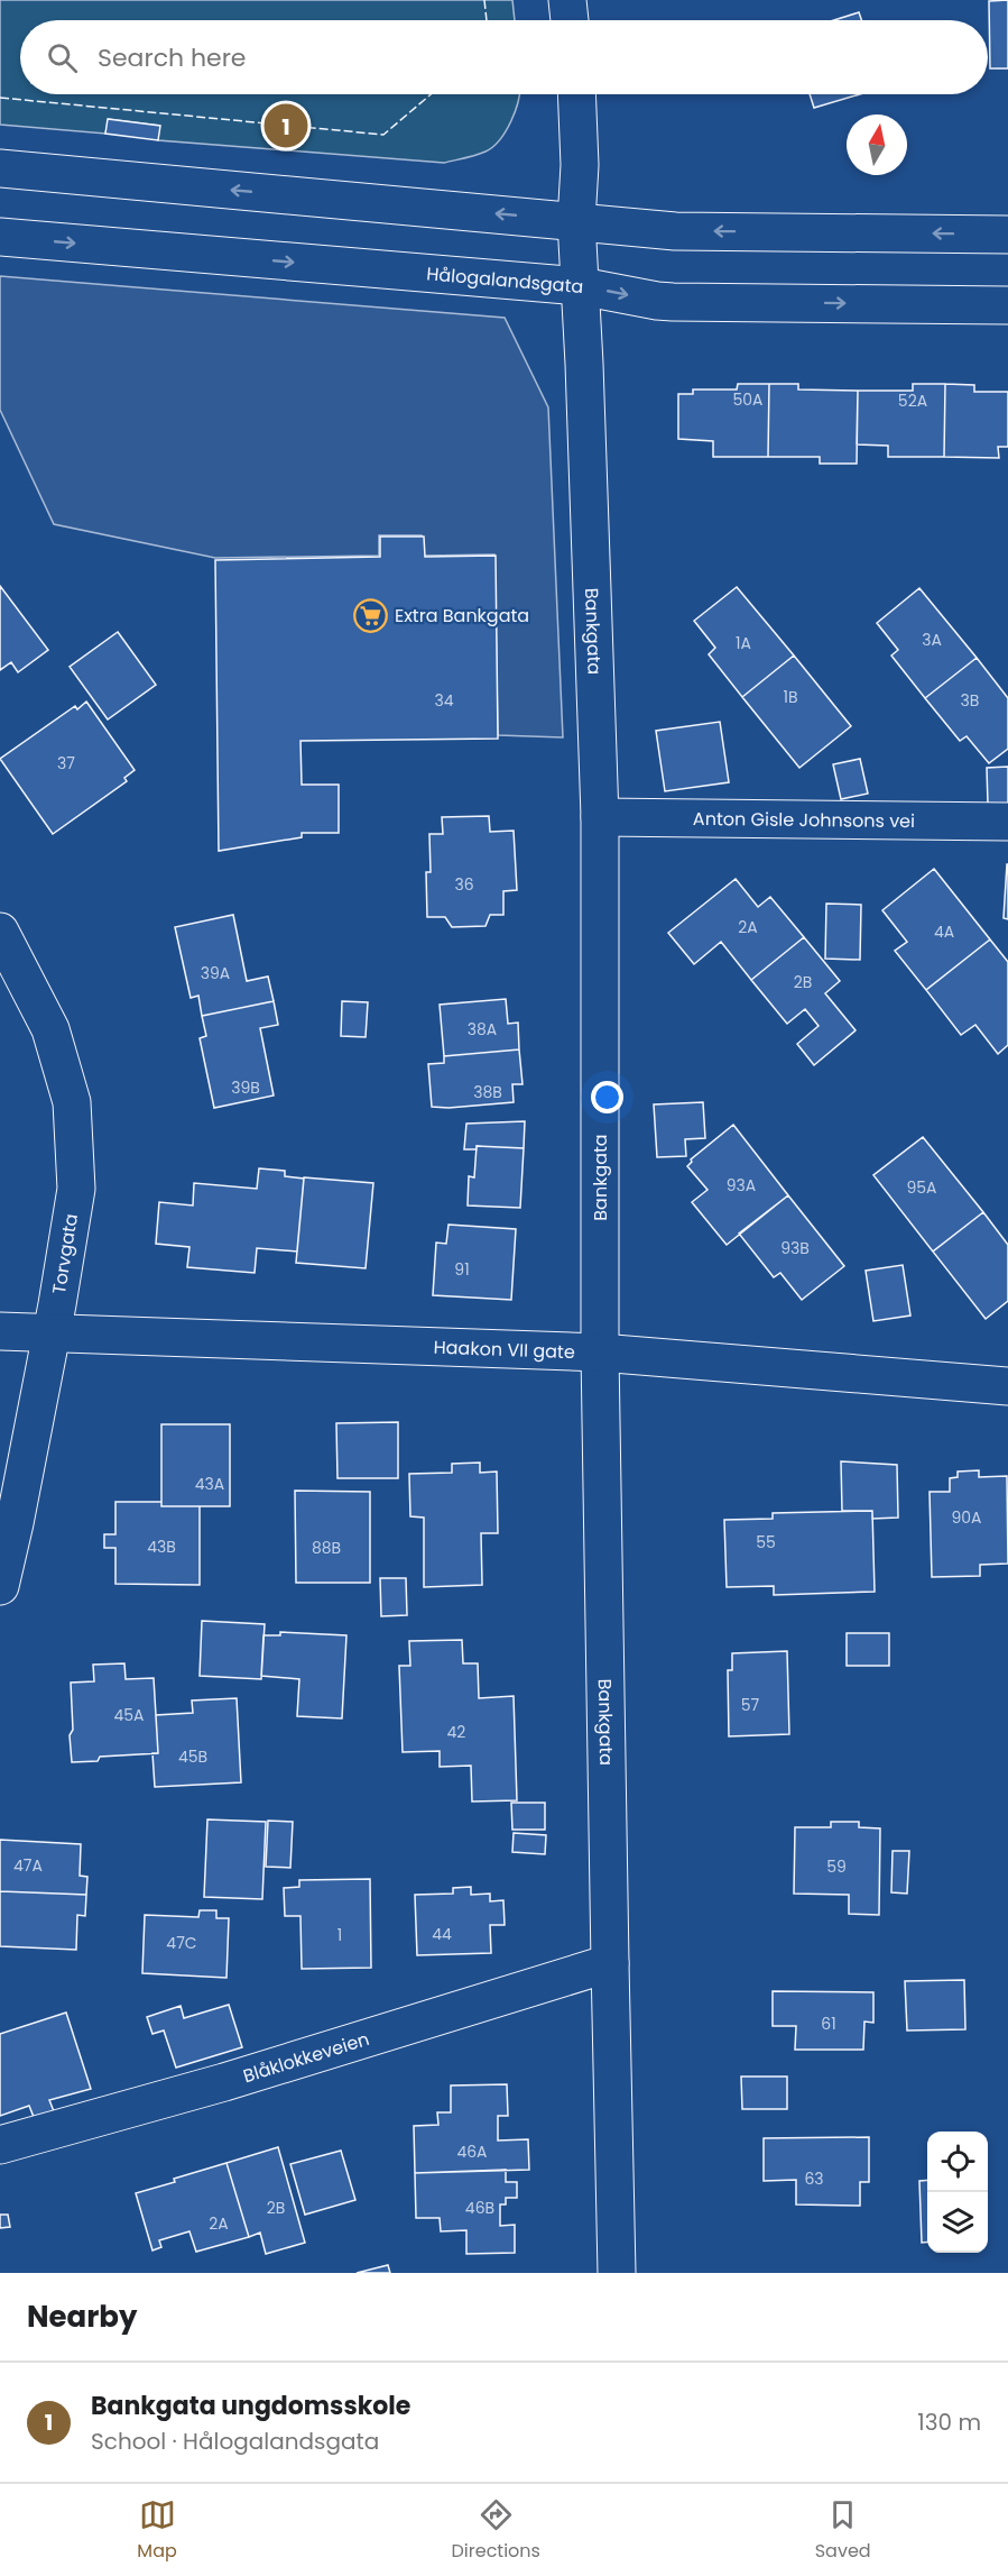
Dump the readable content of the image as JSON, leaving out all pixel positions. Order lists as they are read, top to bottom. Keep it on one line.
{"streets":{"street":["Hålogalandsgata","Bankgata","Anton Gisle Johnsons vei","Torvgata","Haakon VII gate","Blåklokkeveien"]},"crossings":[["Hålogalandsgata","Bankgata"],["Bankgata","Anton Gisle Johnsons vei"],["Bankgata","Haakon VII gate"],["Bankgata","Blåklokkeveien"],["Torvgata","Haakon VII gate"]],"places":{"supermarket":["Extra Bankgata"]},"house_numbers":["50A","52A","3A","1A","1B","34","3B","37","36","2A","4A","39A","2B","38A","39B","38B","93A","95A","93B","91","43A","90A","55","43B","88B","57","45A","42","45B","47A","59","44","1","47C","61","46A","63","2B","46B","2A"],"north":"top","page":{"search":"Search here","pins":"1","heading":"Nearby","list":[{"mark":"1","name":"Bankgata ungdomsskole","note":"School · Hålogalandsgata","value":"130 m"}],"nav":["Map","Directions","Saved"]}}
